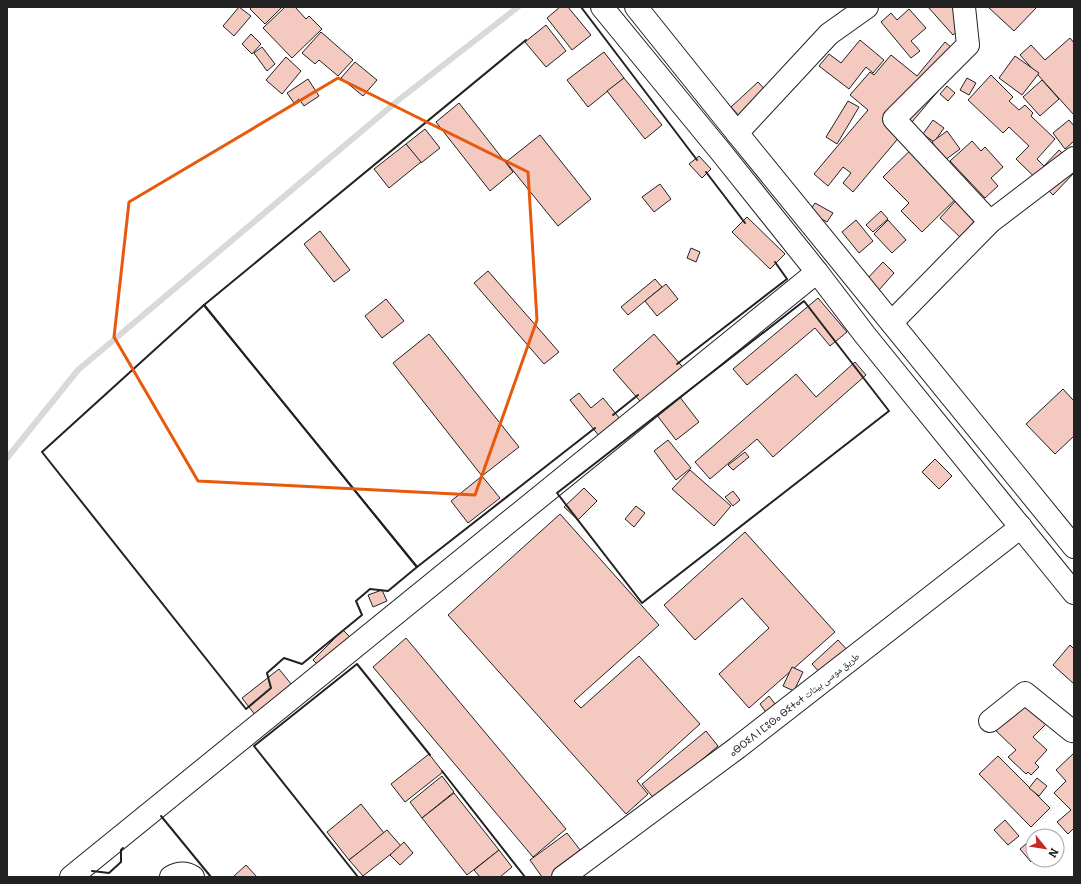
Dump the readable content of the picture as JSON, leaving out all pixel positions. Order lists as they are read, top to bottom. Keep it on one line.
{"streets":{"main road":["ⴰⴱⵔⵉⴷ ⵏ ⵎⵓⵙⴰ ⴱⵉⵜⴰⵜ طريق موسى بيتات"]},"north":"bottom right"}
